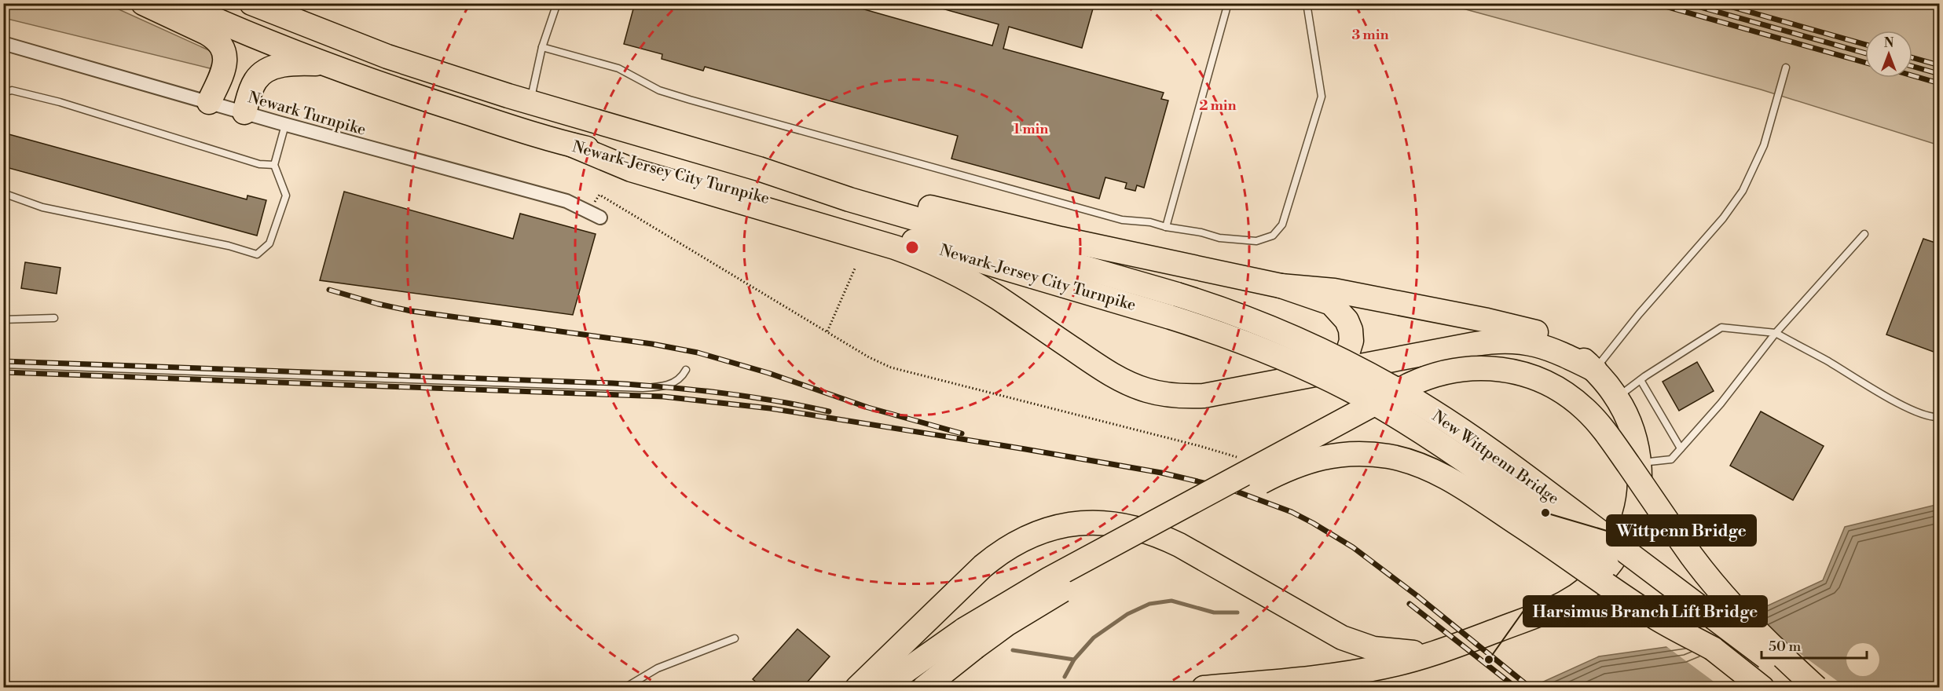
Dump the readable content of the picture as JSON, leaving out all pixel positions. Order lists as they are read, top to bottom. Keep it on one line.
{"streets":{"highway":["Newark-Jersey City Turnpike","New Wittpenn Bridge"],"street":["Newark Turnpike"]},"crossings":[["Newark-Jersey City Turnpike","New Wittpenn Bridge"]],"places":["Wittpenn Bridge","Harsimus Branch Lift Bridge"],"scale_bar":"50 m","north":"top","rings":["3 min","2 min","1 min"]}
